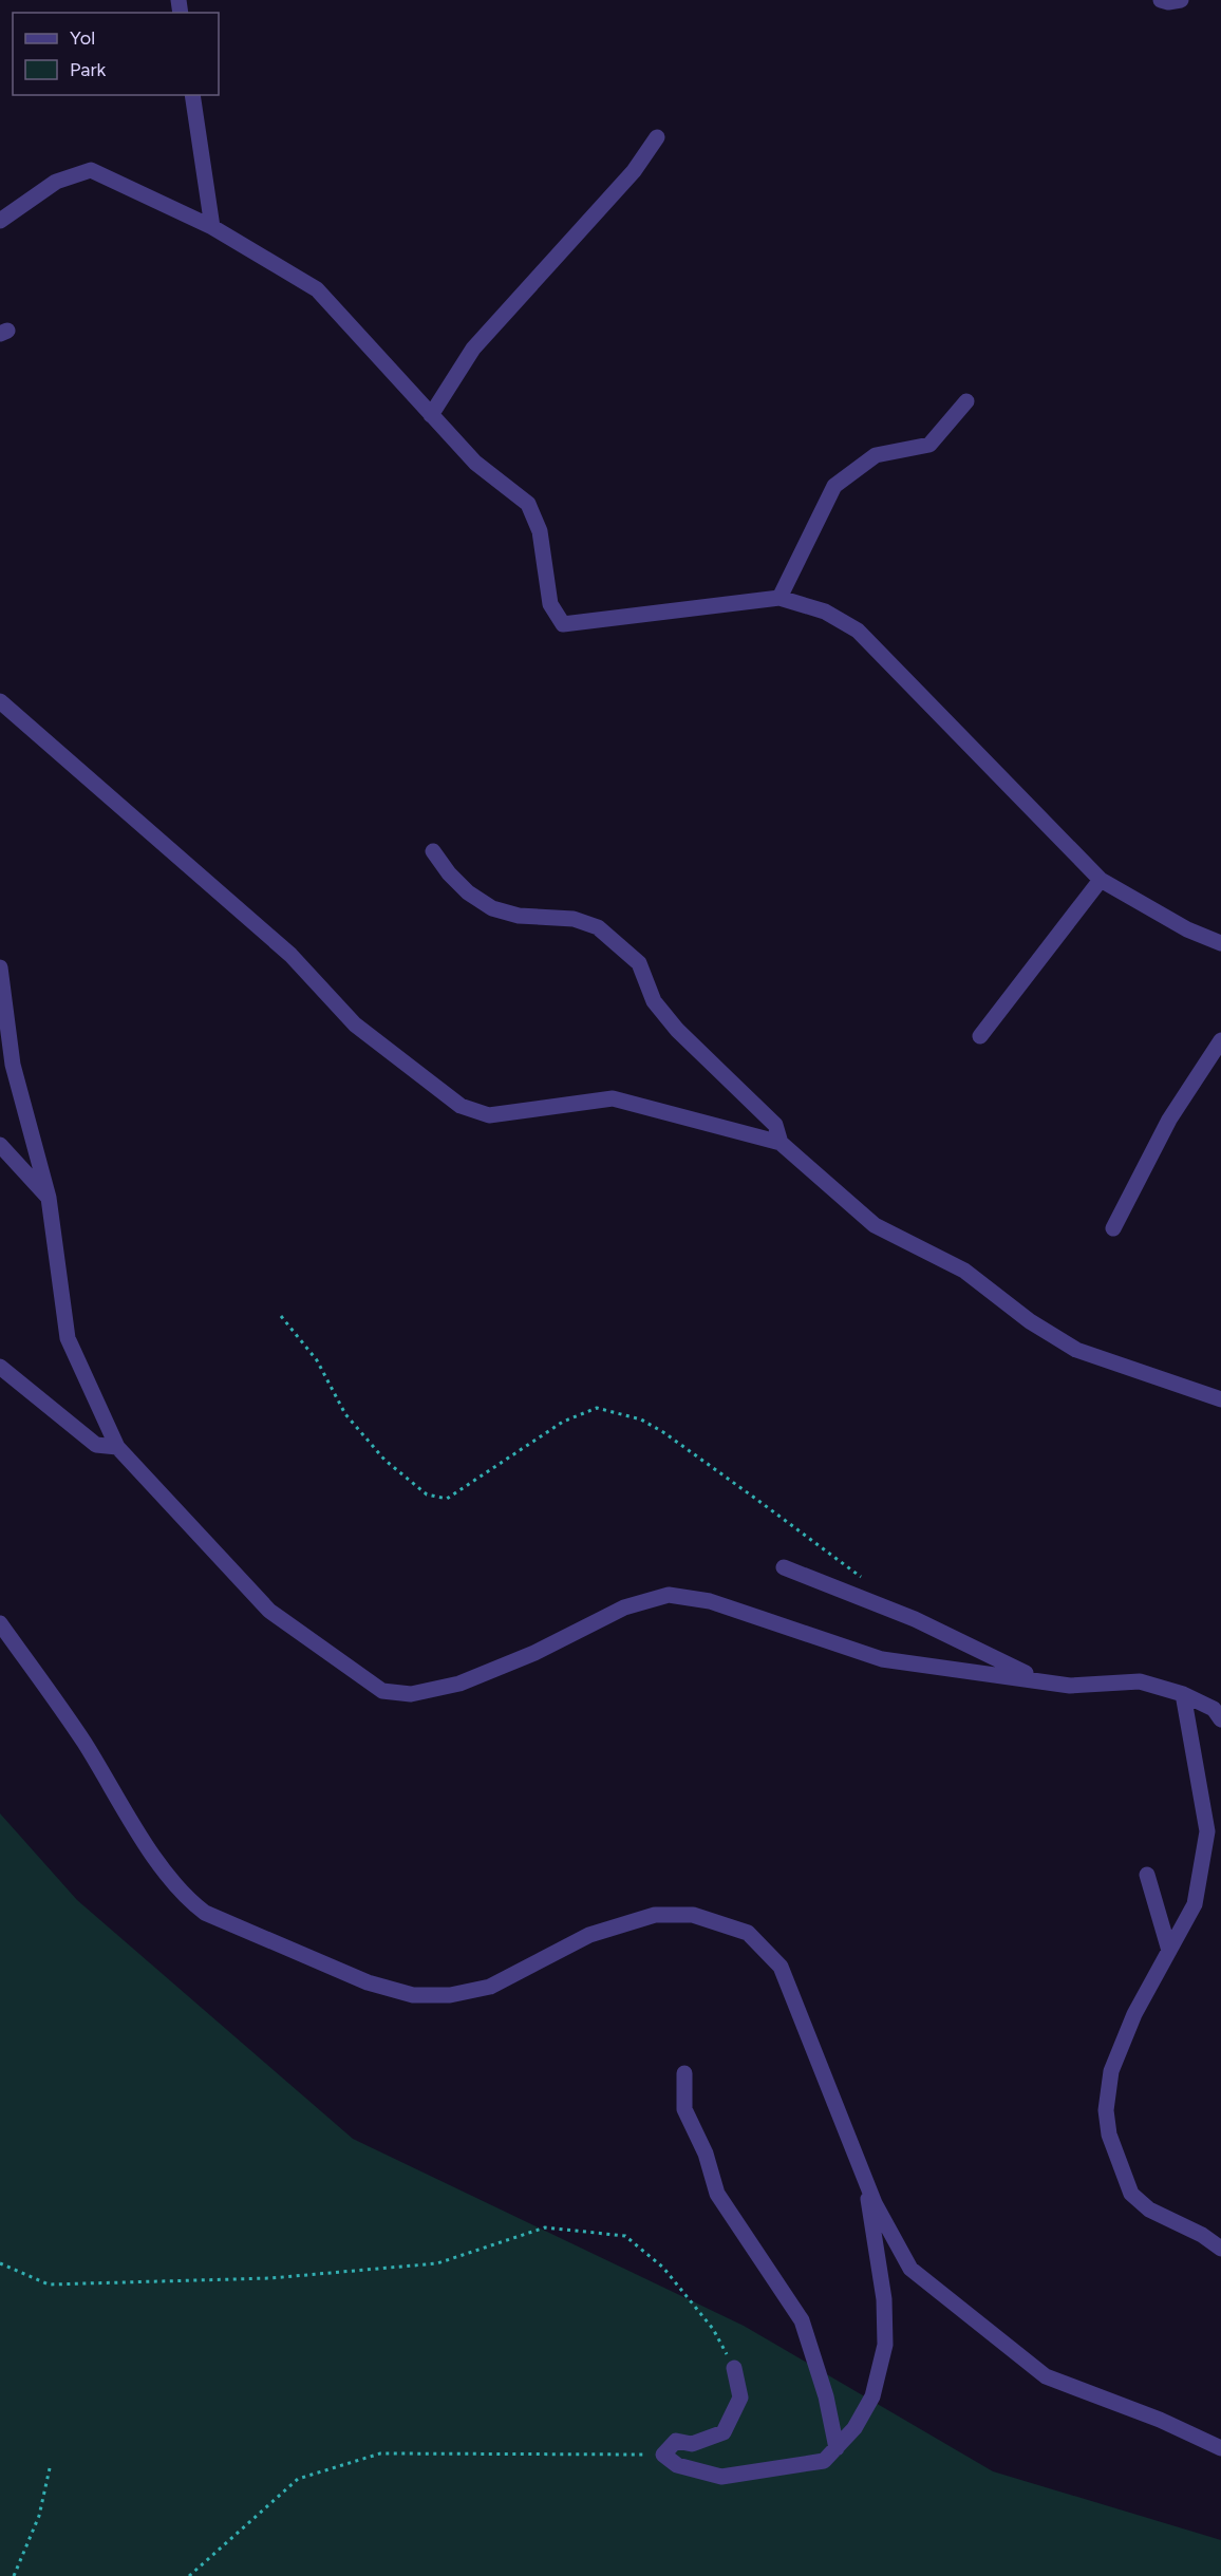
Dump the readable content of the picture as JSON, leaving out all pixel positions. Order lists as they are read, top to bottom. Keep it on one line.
{"legend":["Yol","Park"]}
